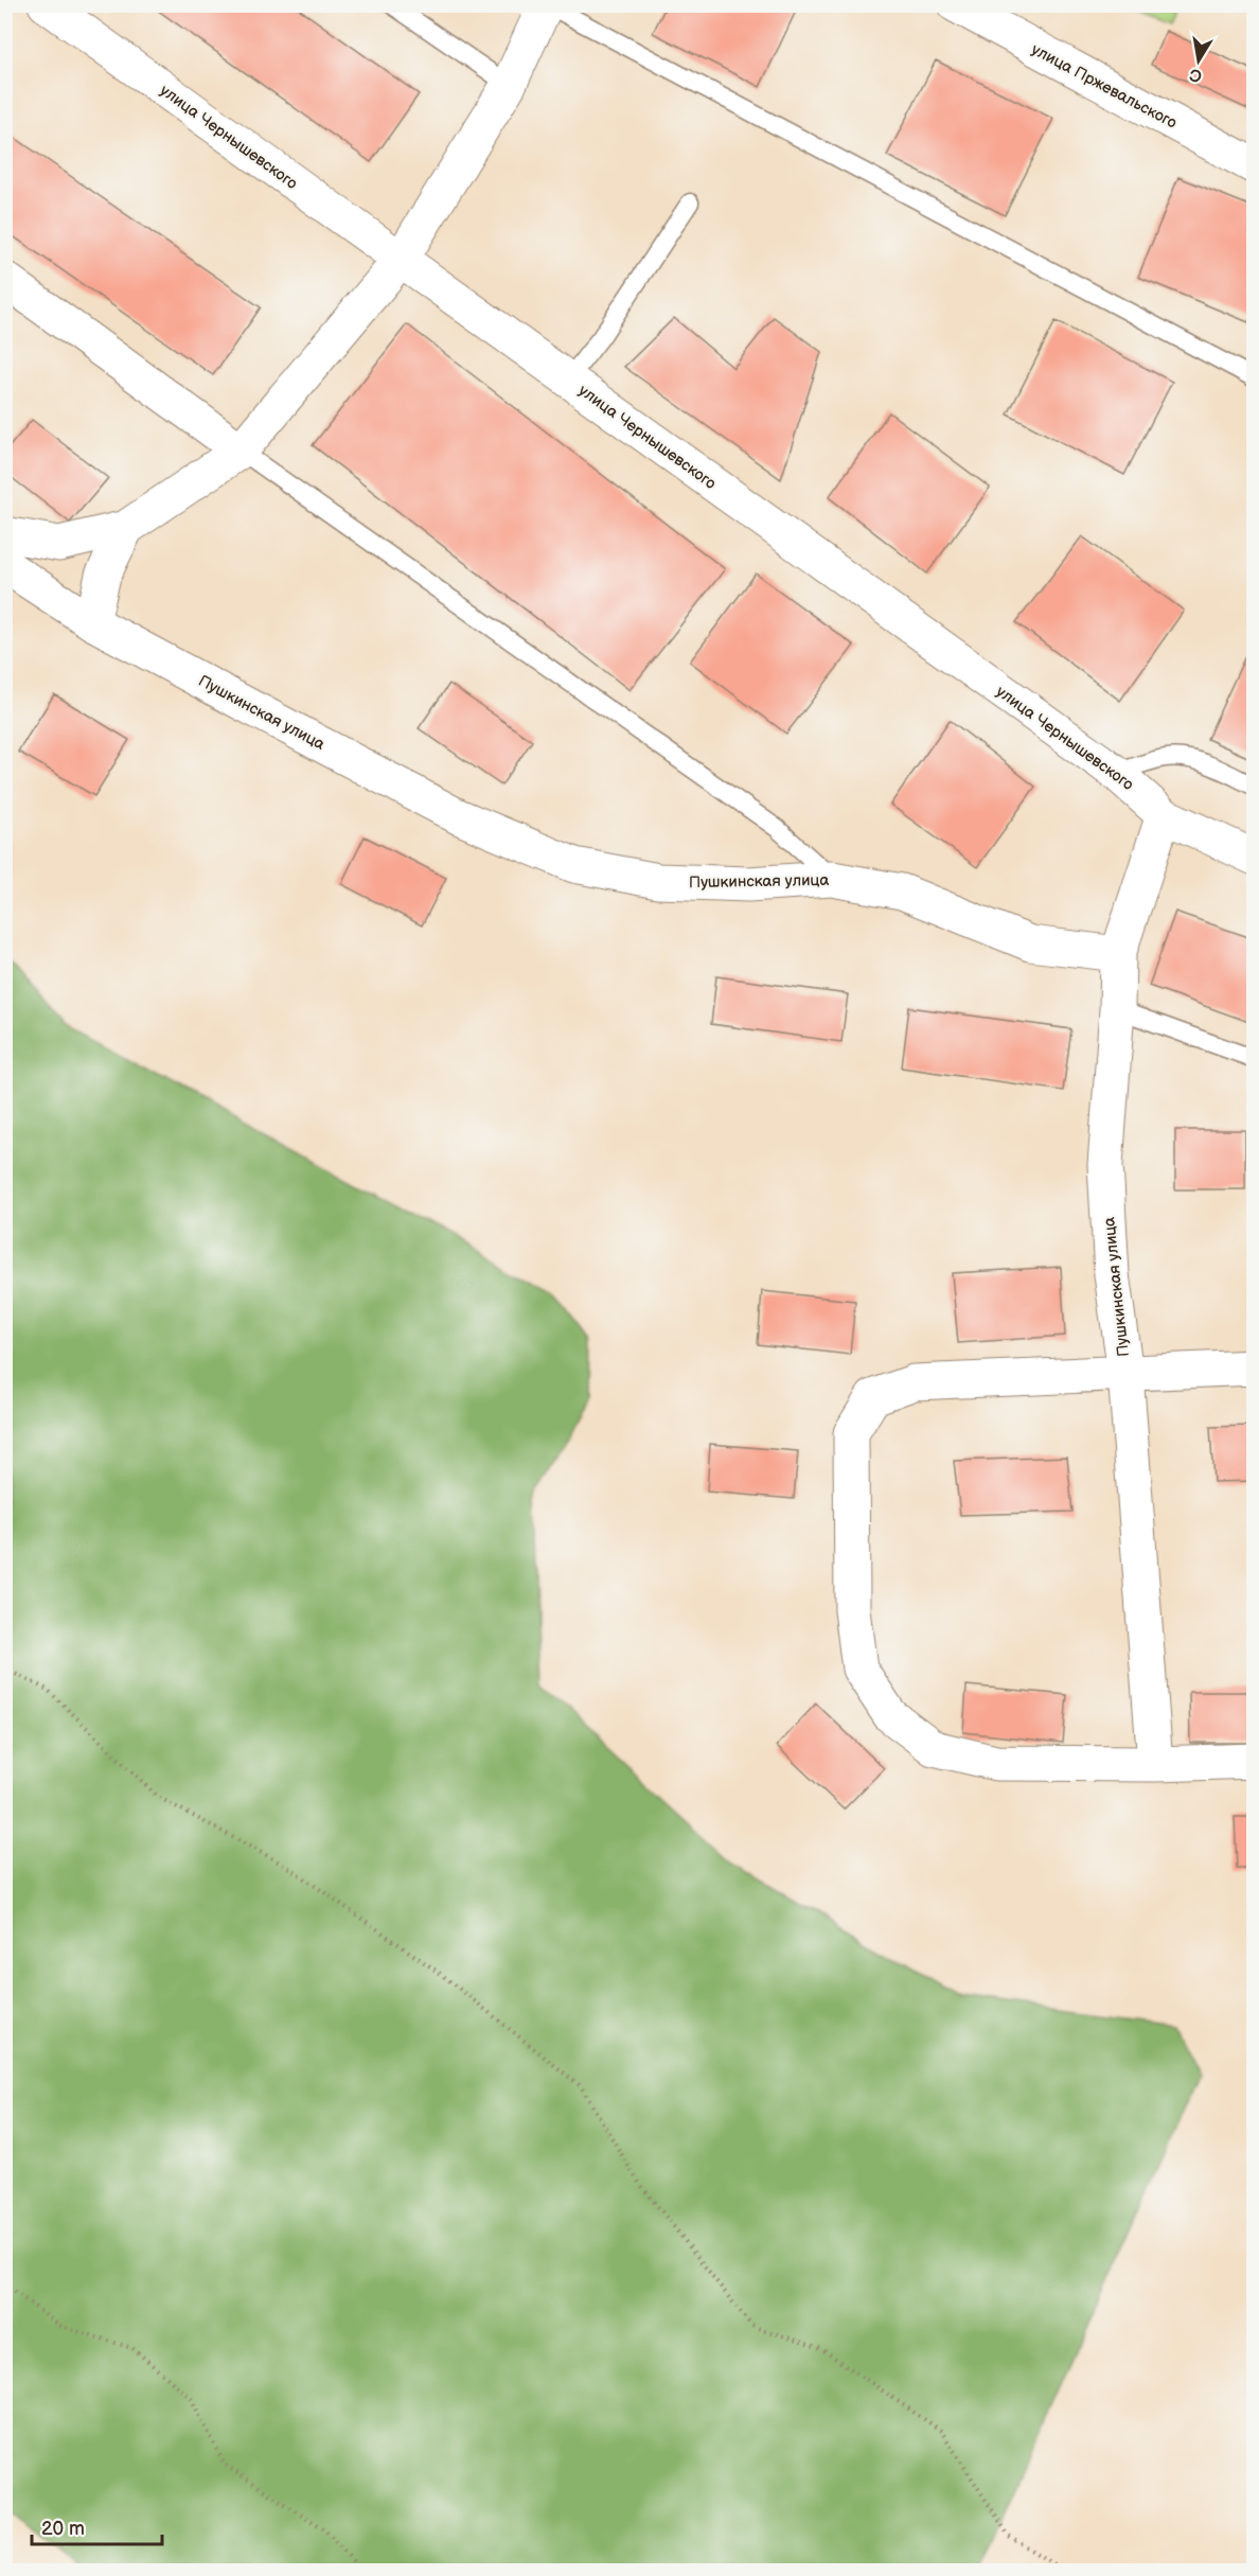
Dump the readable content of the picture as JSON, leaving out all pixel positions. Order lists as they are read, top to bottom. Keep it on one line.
{"streets":{"street":["улица Пржевальского","улица Чернышевского","Пушкинская улица"]},"scale_bar":"20 m","north":"bottom"}
